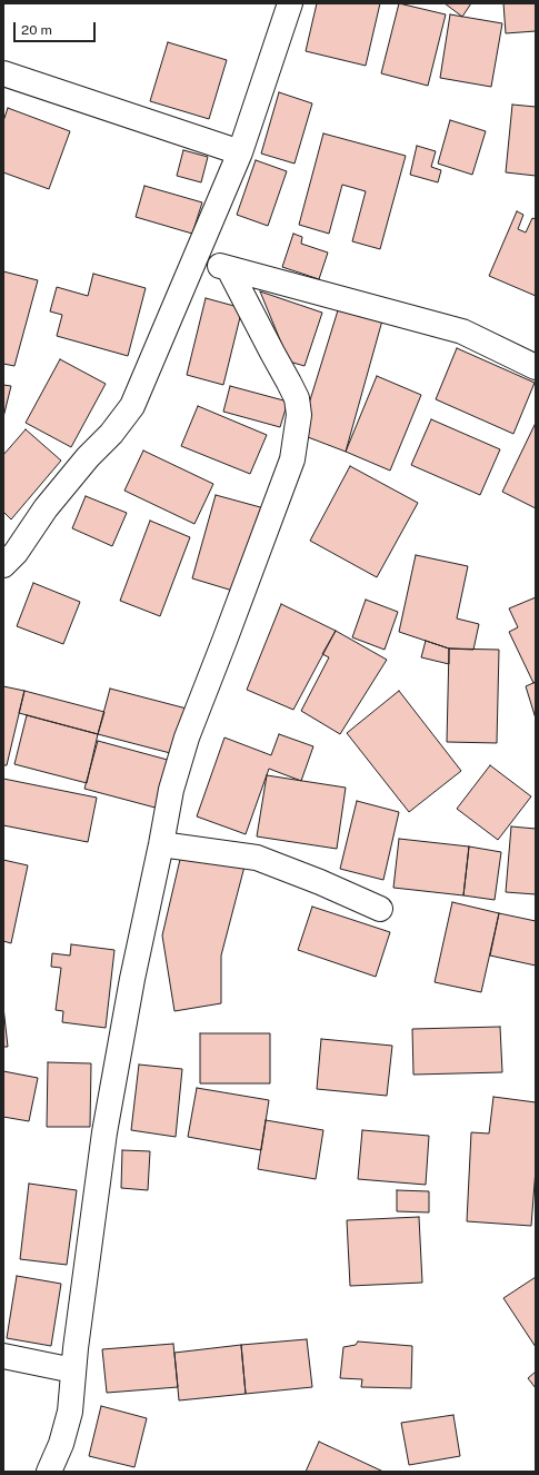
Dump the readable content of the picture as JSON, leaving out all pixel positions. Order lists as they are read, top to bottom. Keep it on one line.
{"scale_bar":"20 m"}
